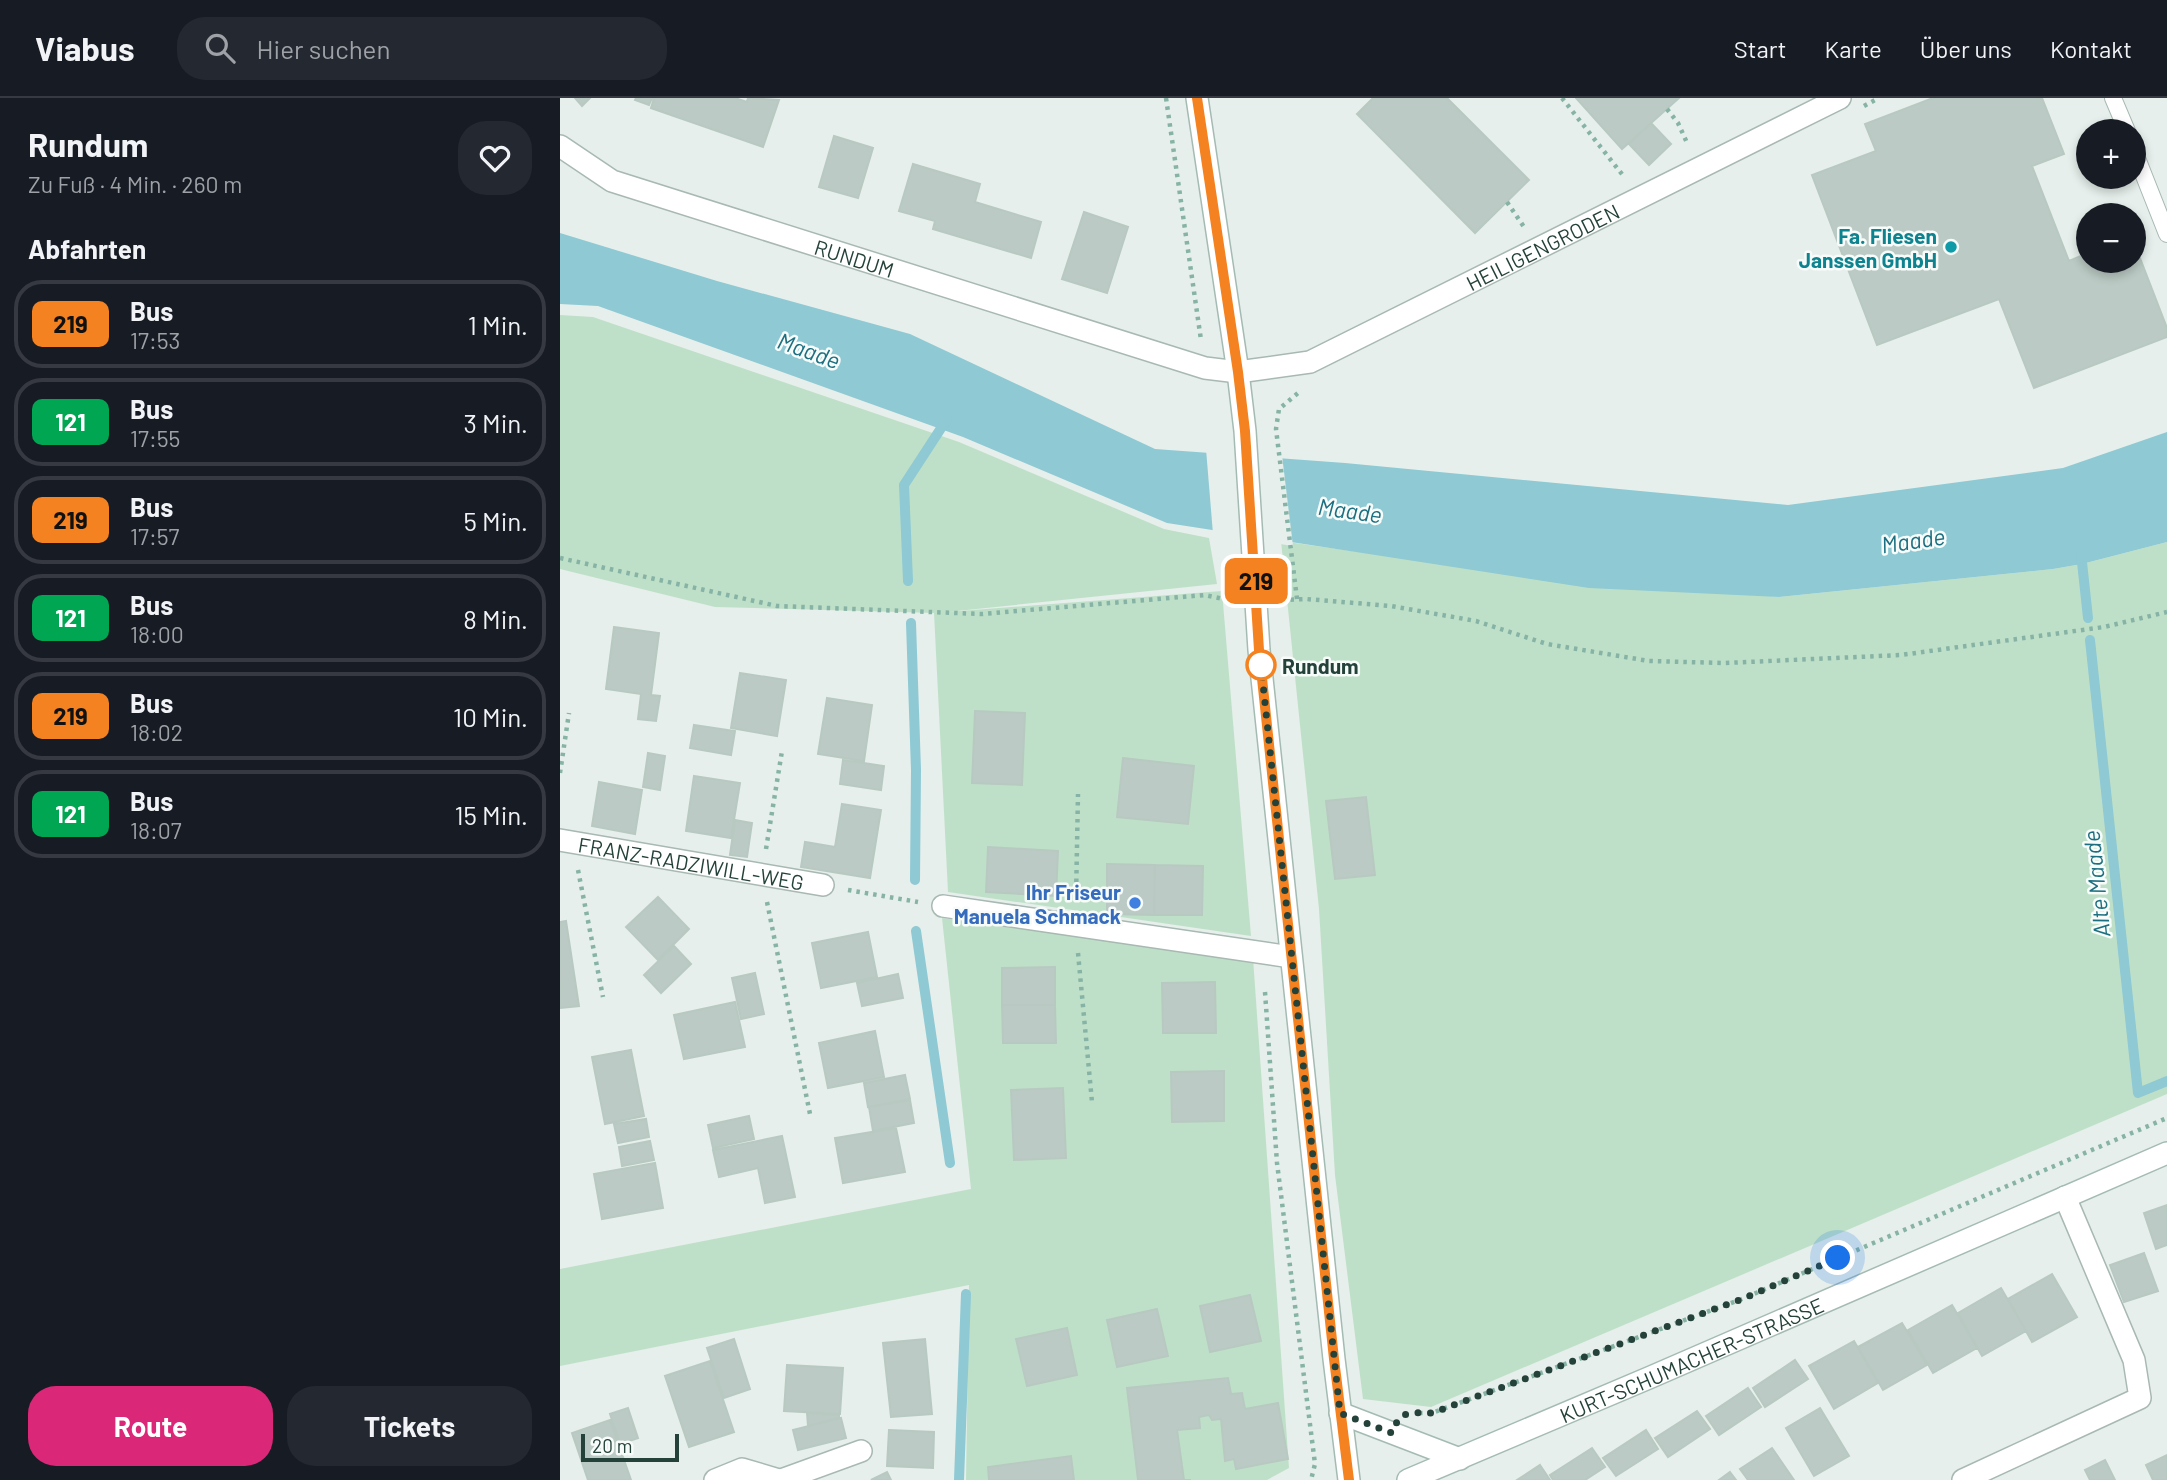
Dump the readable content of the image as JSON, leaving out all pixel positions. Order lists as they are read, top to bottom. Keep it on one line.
{"streets":{"street":["HEILIGENGRODEN","RUNDUM","FRANZ-RADZIWILL-WEG","KURT-SCHUMACHER-STRASSE"]},"crossings":[["HEILIGENGRODEN","RUNDUM"]],"water":["Maade","Alte Maade"],"places":["Fa. Fliesen Janssen GmbH","Rundum","Ihr Friseur Manuela Schmack"],"lines":["bus line 219"],"scale_bar":"20 m","page":{"header":"Viabus","search":"Hier suchen","nav":["Start","Karte","Über uns","Kontakt"],"heading":[["Rundum","Zu Fuß · 4 Min. · 260 m"],"Abfahrten"],"on_map":"219","map_buttons":["+","−"],"list":[{"mark":"219","name":"Bus","note":"17:53","value":"1 Min."},{"mark":"121","name":"Bus","note":"17:55","value":"3 Min."},{"mark":"219","name":"Bus","note":"17:57","value":"5 Min."},{"mark":"121","name":"Bus","note":"18:00","value":"8 Min."},{"mark":"219","name":"Bus","note":"18:02","value":"10 Min."},{"mark":"121","name":"Bus","note":"18:07","value":"15 Min."}],"buttons":["Route","Tickets"],"scale":"20 m"}}
